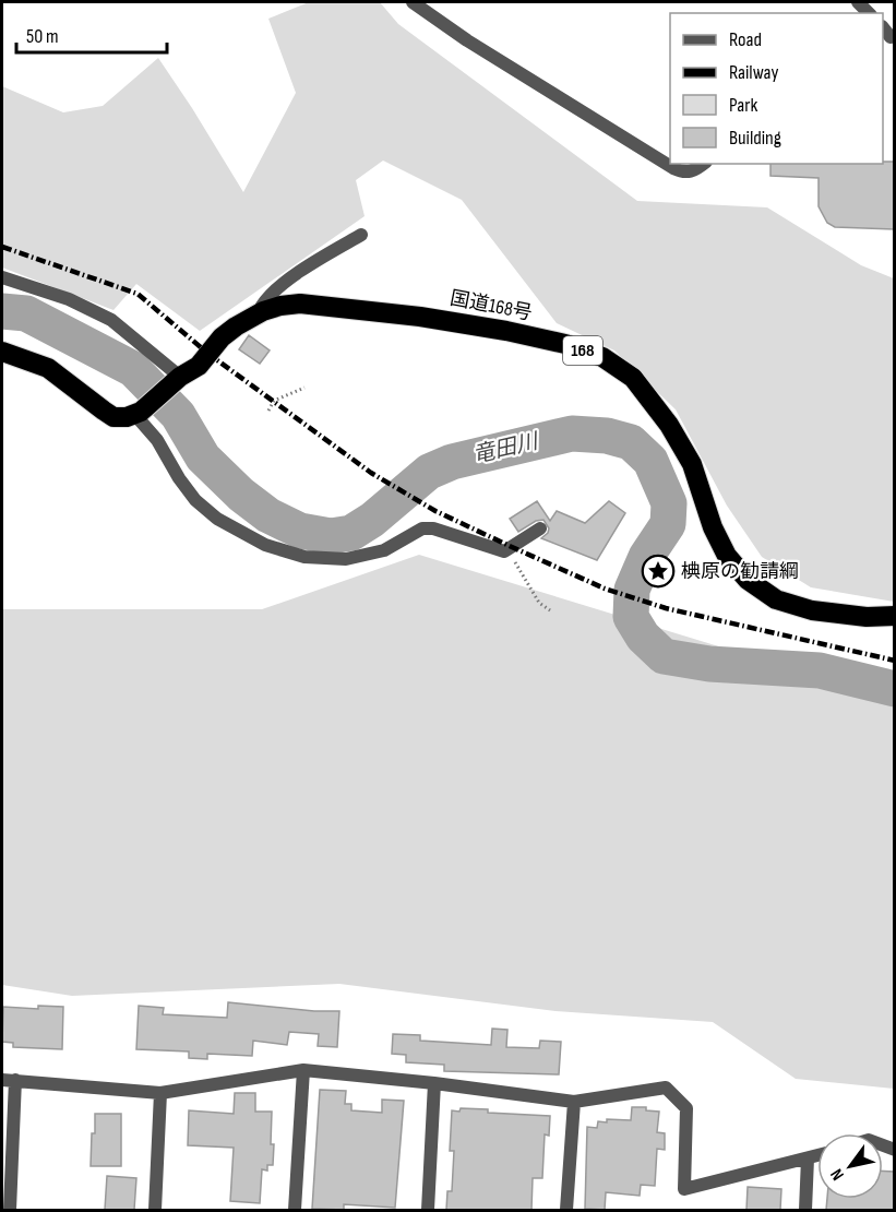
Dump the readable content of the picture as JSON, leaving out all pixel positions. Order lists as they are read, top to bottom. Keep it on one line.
{"streets":{"highway":["国道168号","168"]},"water":["竜田川"],"places":{"place":["椣原の勧請綱"]},"legend":["Road","Railway","Park","Building"],"scale_bar":"50 m","north":"bottom left"}
